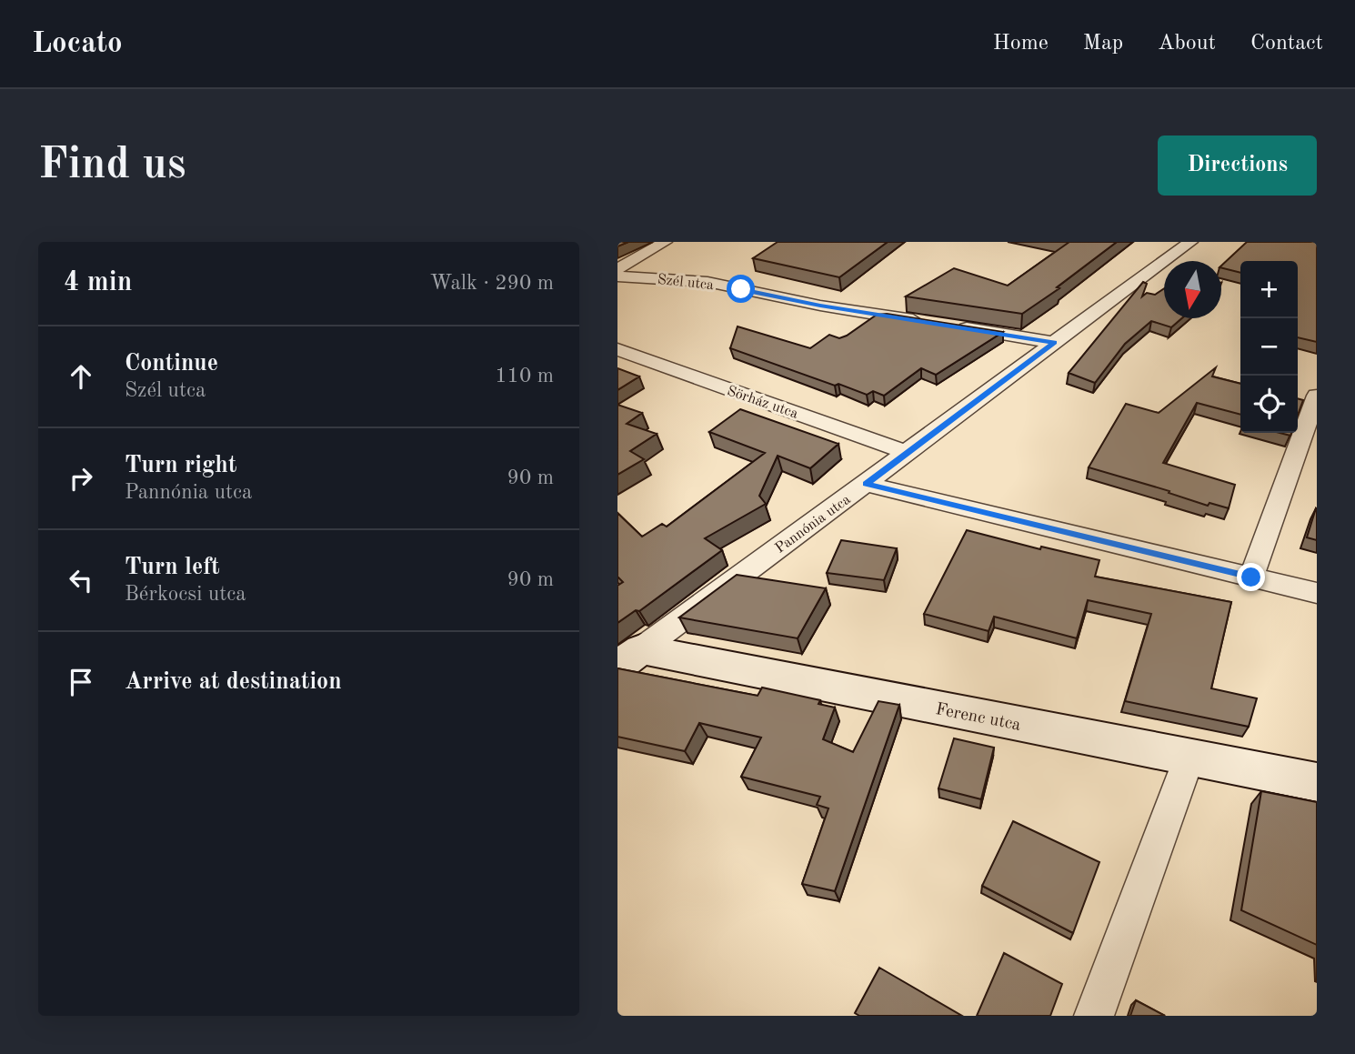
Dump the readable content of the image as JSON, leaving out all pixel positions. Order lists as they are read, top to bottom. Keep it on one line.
{"streets":{"street":["Szél utca","Sörház utca","Pannónia utca","Ferenc utca"]},"crossings":[["Sörház utca","Pannónia utca"],["Pannónia utca","Ferenc utca"]],"north":"bottom","page":{"header":"Locato","nav":["Home","Map","About","Contact"],"buttons":"Directions","title":"Find us","heading":["4 min","Walk · 290 m"],"map_buttons":["+","−"],"list":[["Continue","Szél utca","110 m"],["Turn right","Pannónia utca","90 m"],["Turn left","Bérkocsi utca","90 m"],"Arrive at destination"]}}
